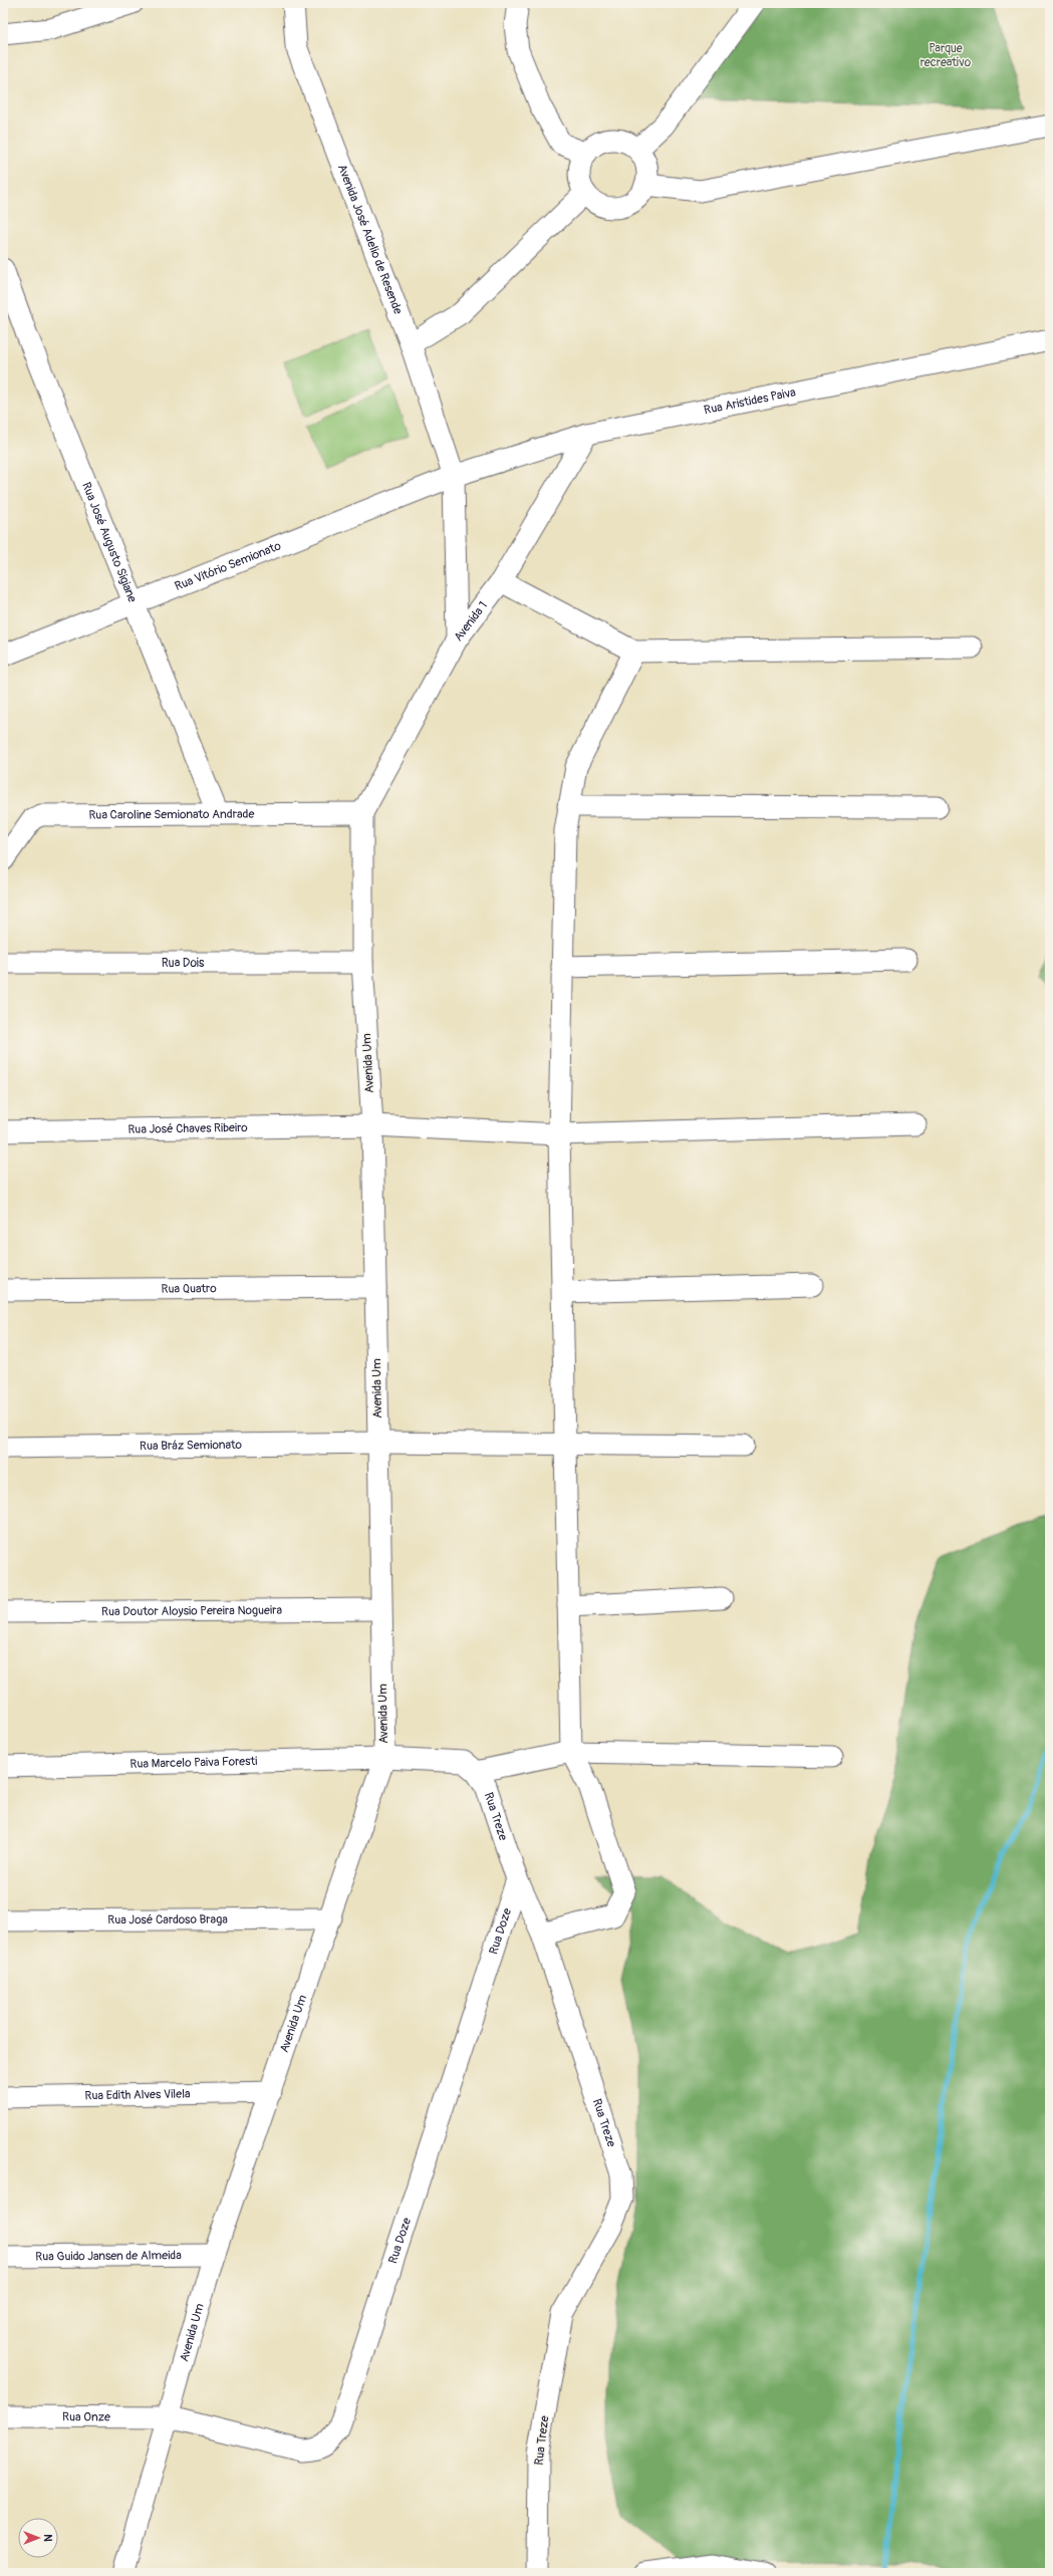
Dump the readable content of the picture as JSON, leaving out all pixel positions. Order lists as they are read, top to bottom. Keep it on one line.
{"streets":{"street":["Avenida José Adelio de Resende","Rua Aristides Paiva","Rua José Augusto Sigiane","Rua Vitório Semionato","Avenida 1","Rua Caroline Semionato Andrade","Rua Dois","Avenida Um","Rua José Chaves Ribeiro","Rua Quatro","Rua Bráz Semionato","Rua Doutor Aloysio Pereira Nogueira","Rua Marcelo Paiva Foresti","Rua Treze","Rua José Cardoso Braga","Rua Doze","Rua Edith Alves Vilela","Rua Guido Jansen de Almeida","Rua Onze"]},"crossings":[["Avenida José Adelio de Resende","Rua Aristides Paiva"],["Avenida José Adelio de Resende","Rua Vitório Semionato"],["Avenida José Adelio de Resende","Avenida 1"],["Rua Aristides Paiva","Rua Vitório Semionato"],["Rua Aristides Paiva","Avenida 1"],["Rua José Augusto Sigiane","Rua Vitório Semionato"],["Rua José Augusto Sigiane","Rua Caroline Semionato Andrade"],["Avenida 1","Rua Caroline Semionato Andrade"],["Avenida 1","Avenida Um"],["Rua Caroline Semionato Andrade","Avenida Um"],["Rua Dois","Avenida Um"],["Avenida Um","Rua José Chaves Ribeiro"],["Avenida Um","Rua Quatro"],["Avenida Um","Rua Bráz Semionato"],["Avenida Um","Rua Doutor Aloysio Pereira Nogueira"],["Avenida Um","Rua Marcelo Paiva Foresti"],["Avenida Um","Rua Treze"],["Avenida Um","Rua José Cardoso Braga"],["Avenida Um","Rua Doze"],["Avenida Um","Rua Edith Alves Vilela"],["Avenida Um","Rua Guido Jansen de Almeida"],["Avenida Um","Rua Onze"],["Rua Marcelo Paiva Foresti","Rua Treze"],["Rua Treze","Rua Doze"],["Rua Doze","Rua Onze"]],"parks":["Parque recreativo"],"north":"right"}
